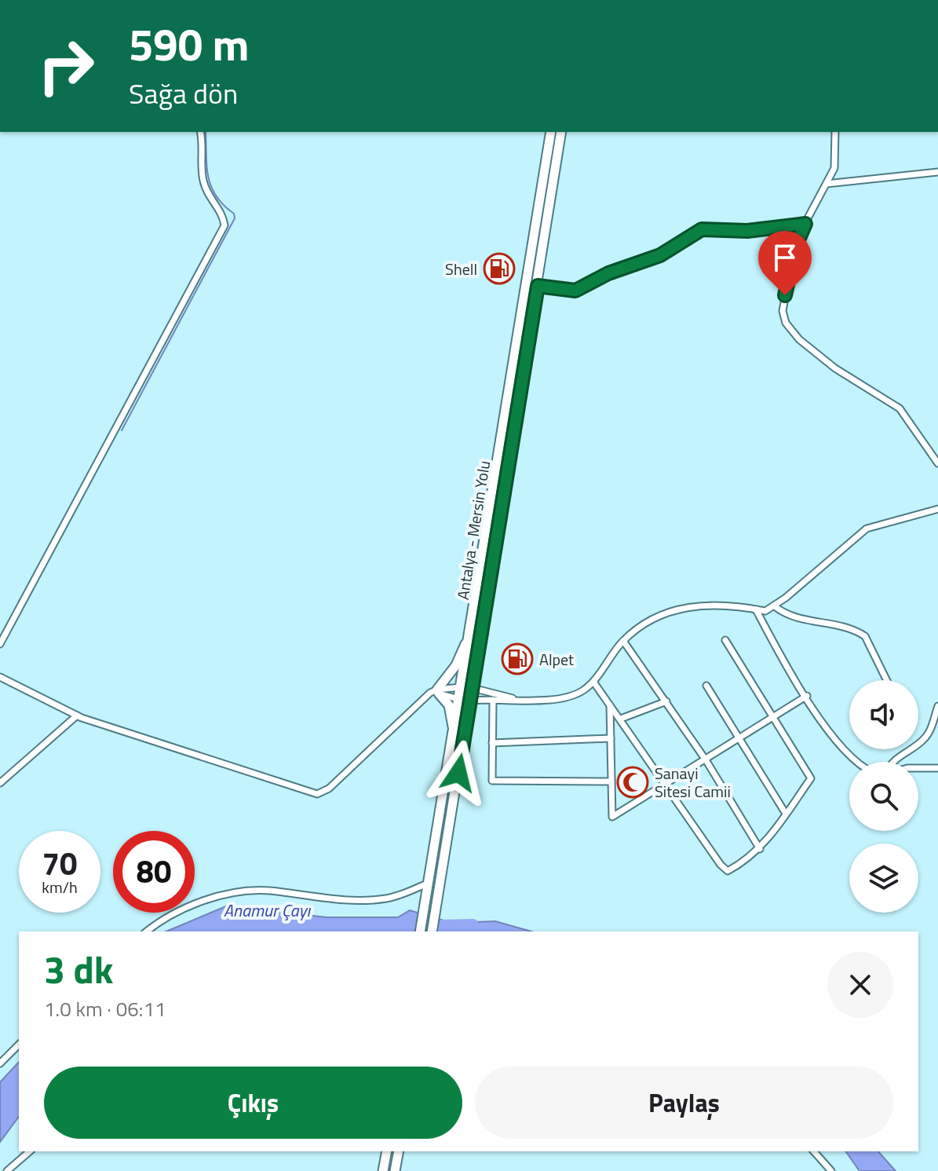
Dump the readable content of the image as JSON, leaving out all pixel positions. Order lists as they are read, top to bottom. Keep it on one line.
{"streets":{"highway":["Antalya - Mersin Yolu"]},"water":["Anamur Çayı"],"places":{"fuel station":["Shell","Alpet"],"mosque":["Sanayi Sitesi Camii"]},"page":{"turn":["590 m","Sağa dön"],"speed":"70 km/h","limit":"80","heading":["3 dk","1.0 km · 06:11"],"buttons":["Çıkış","Paylaş"]}}
